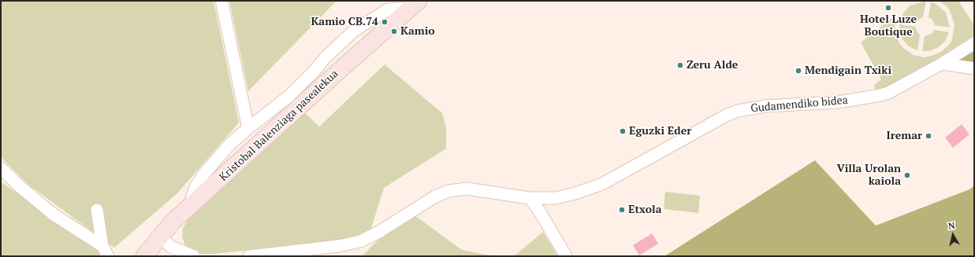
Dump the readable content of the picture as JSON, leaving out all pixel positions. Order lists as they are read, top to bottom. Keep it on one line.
{"streets":{"street":["Gudamendiko bidea","Kristobal Balenziaga pasealekua"]},"places":["Hotel Luze Boutique","Kamio CB.74","Kamio","Zeru Alde","Mendigain Txiki","Eguzki Eder","Iremar","Villa Urolan kaiola","Etxola"],"north":"top"}
